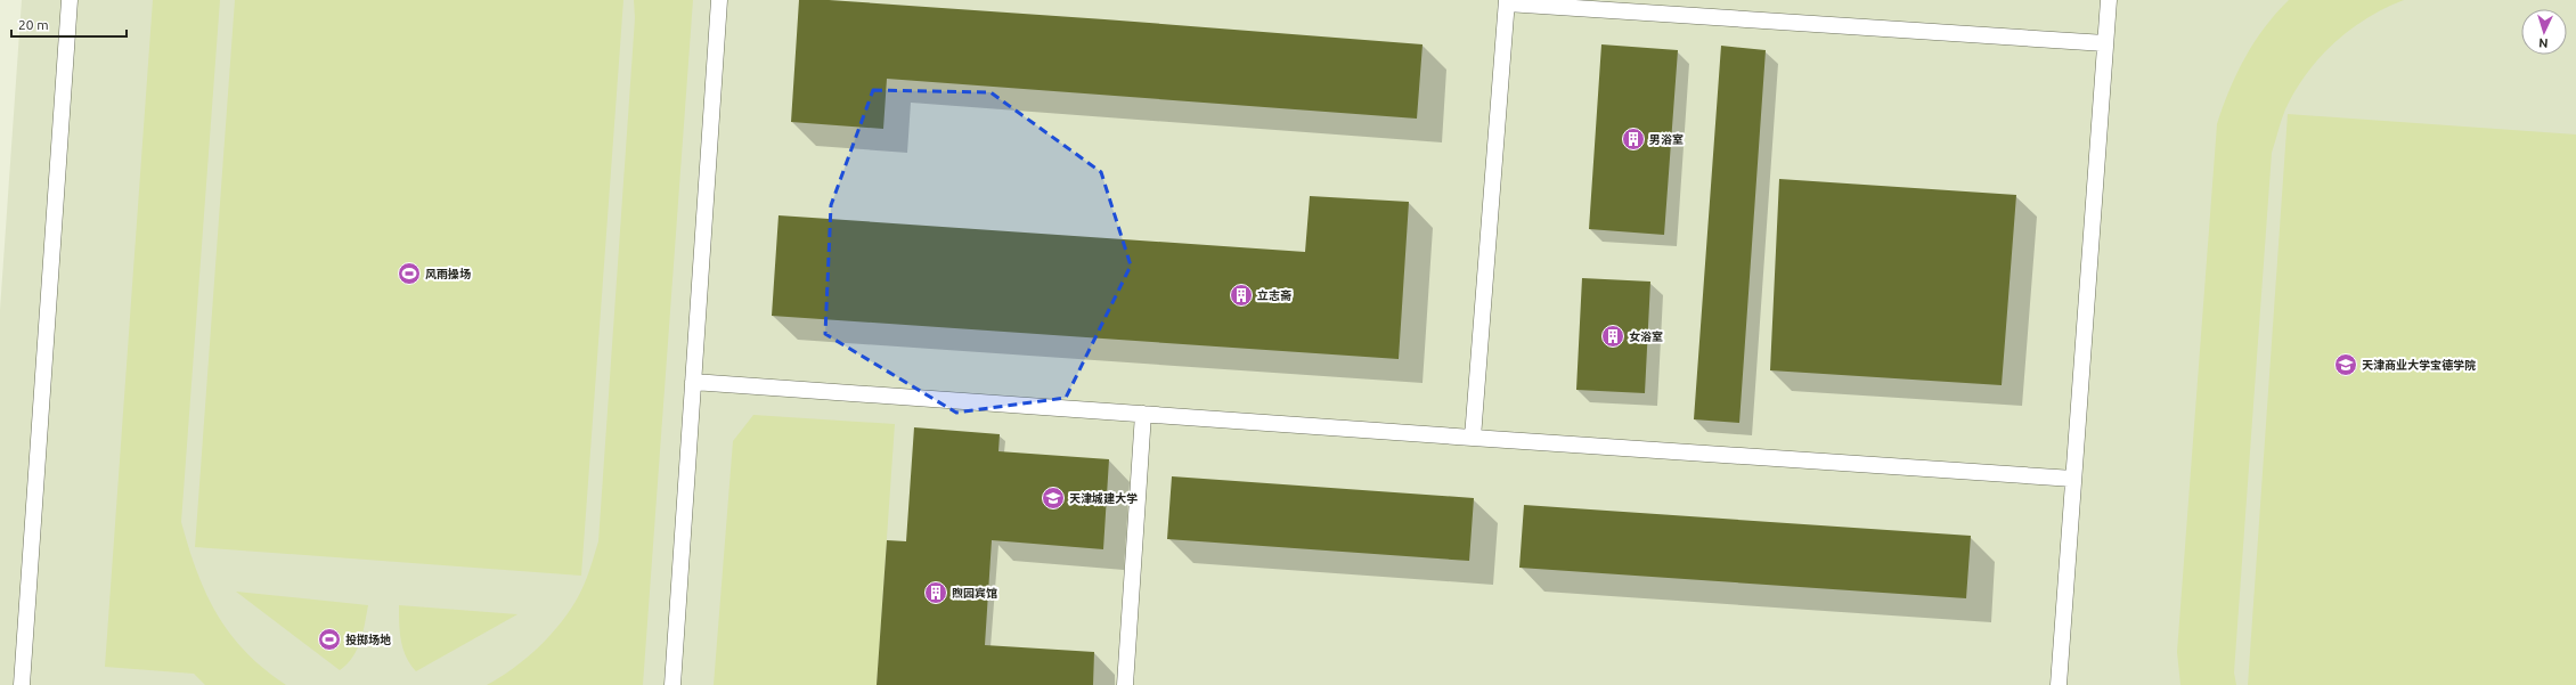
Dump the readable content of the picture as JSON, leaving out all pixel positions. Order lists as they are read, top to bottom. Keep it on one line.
{"places":{"building":["男浴室","立志斋","女浴室","煦园宾馆"],"sports":["风雨操场","投掷场地"],"school or university":["天津商业大学宝德学院","天津城建大学"]},"scale_bar":"20 m","north":"bottom"}
